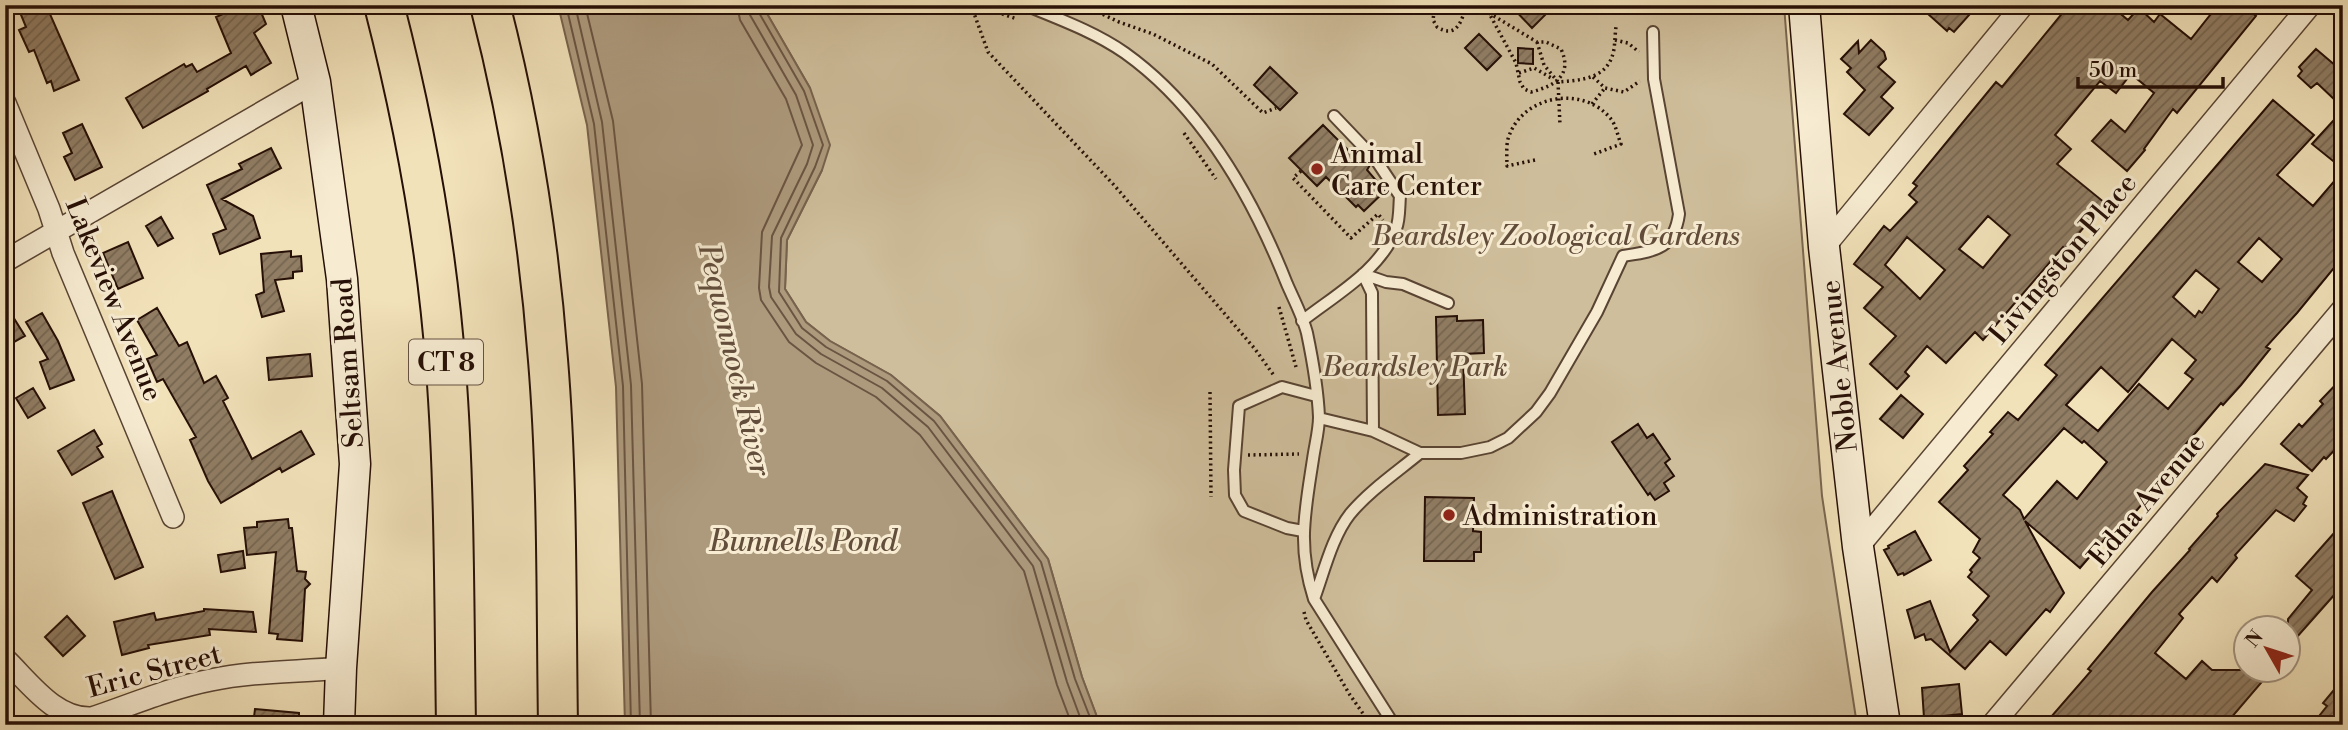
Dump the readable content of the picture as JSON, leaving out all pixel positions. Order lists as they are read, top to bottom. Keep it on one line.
{"streets":{"highway":["CT 8"],"main road":["Seltsam Road","Noble Avenue"],"street":["Livingston Place","Lakeview Avenue","Edna Avenue","Eric Street"]},"crossings":[["Livingston Place","Noble Avenue"],["Seltsam Road","Eric Street"]],"water":["Pequonnock River","Bunnells Pond"],"parks":["Beardsley Zoological Gardens","Beardsley Park"],"places":["Animal Care Center","Administration"],"scale_bar":"50 m","north":"top left"}
